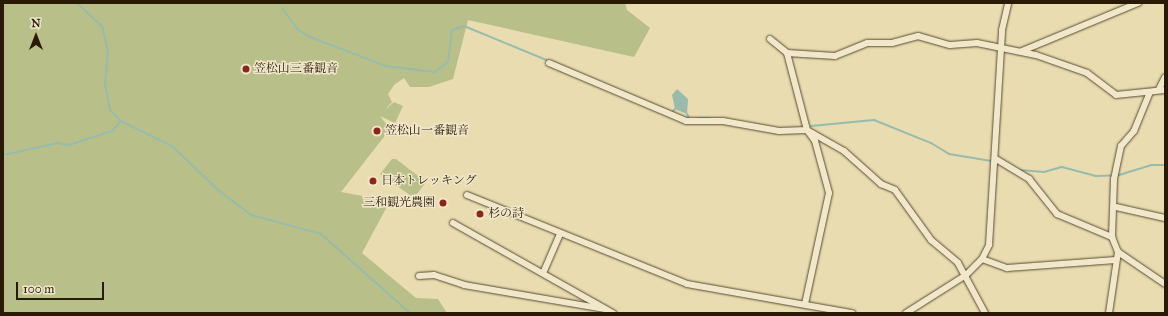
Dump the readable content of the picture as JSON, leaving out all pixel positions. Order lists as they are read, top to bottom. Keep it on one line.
{"places":["笠松山三番観音","笠松山一番観音","日本トレッキング","三和観光農園","杉の詩"],"scale_bar":"100 m","north":"top"}
